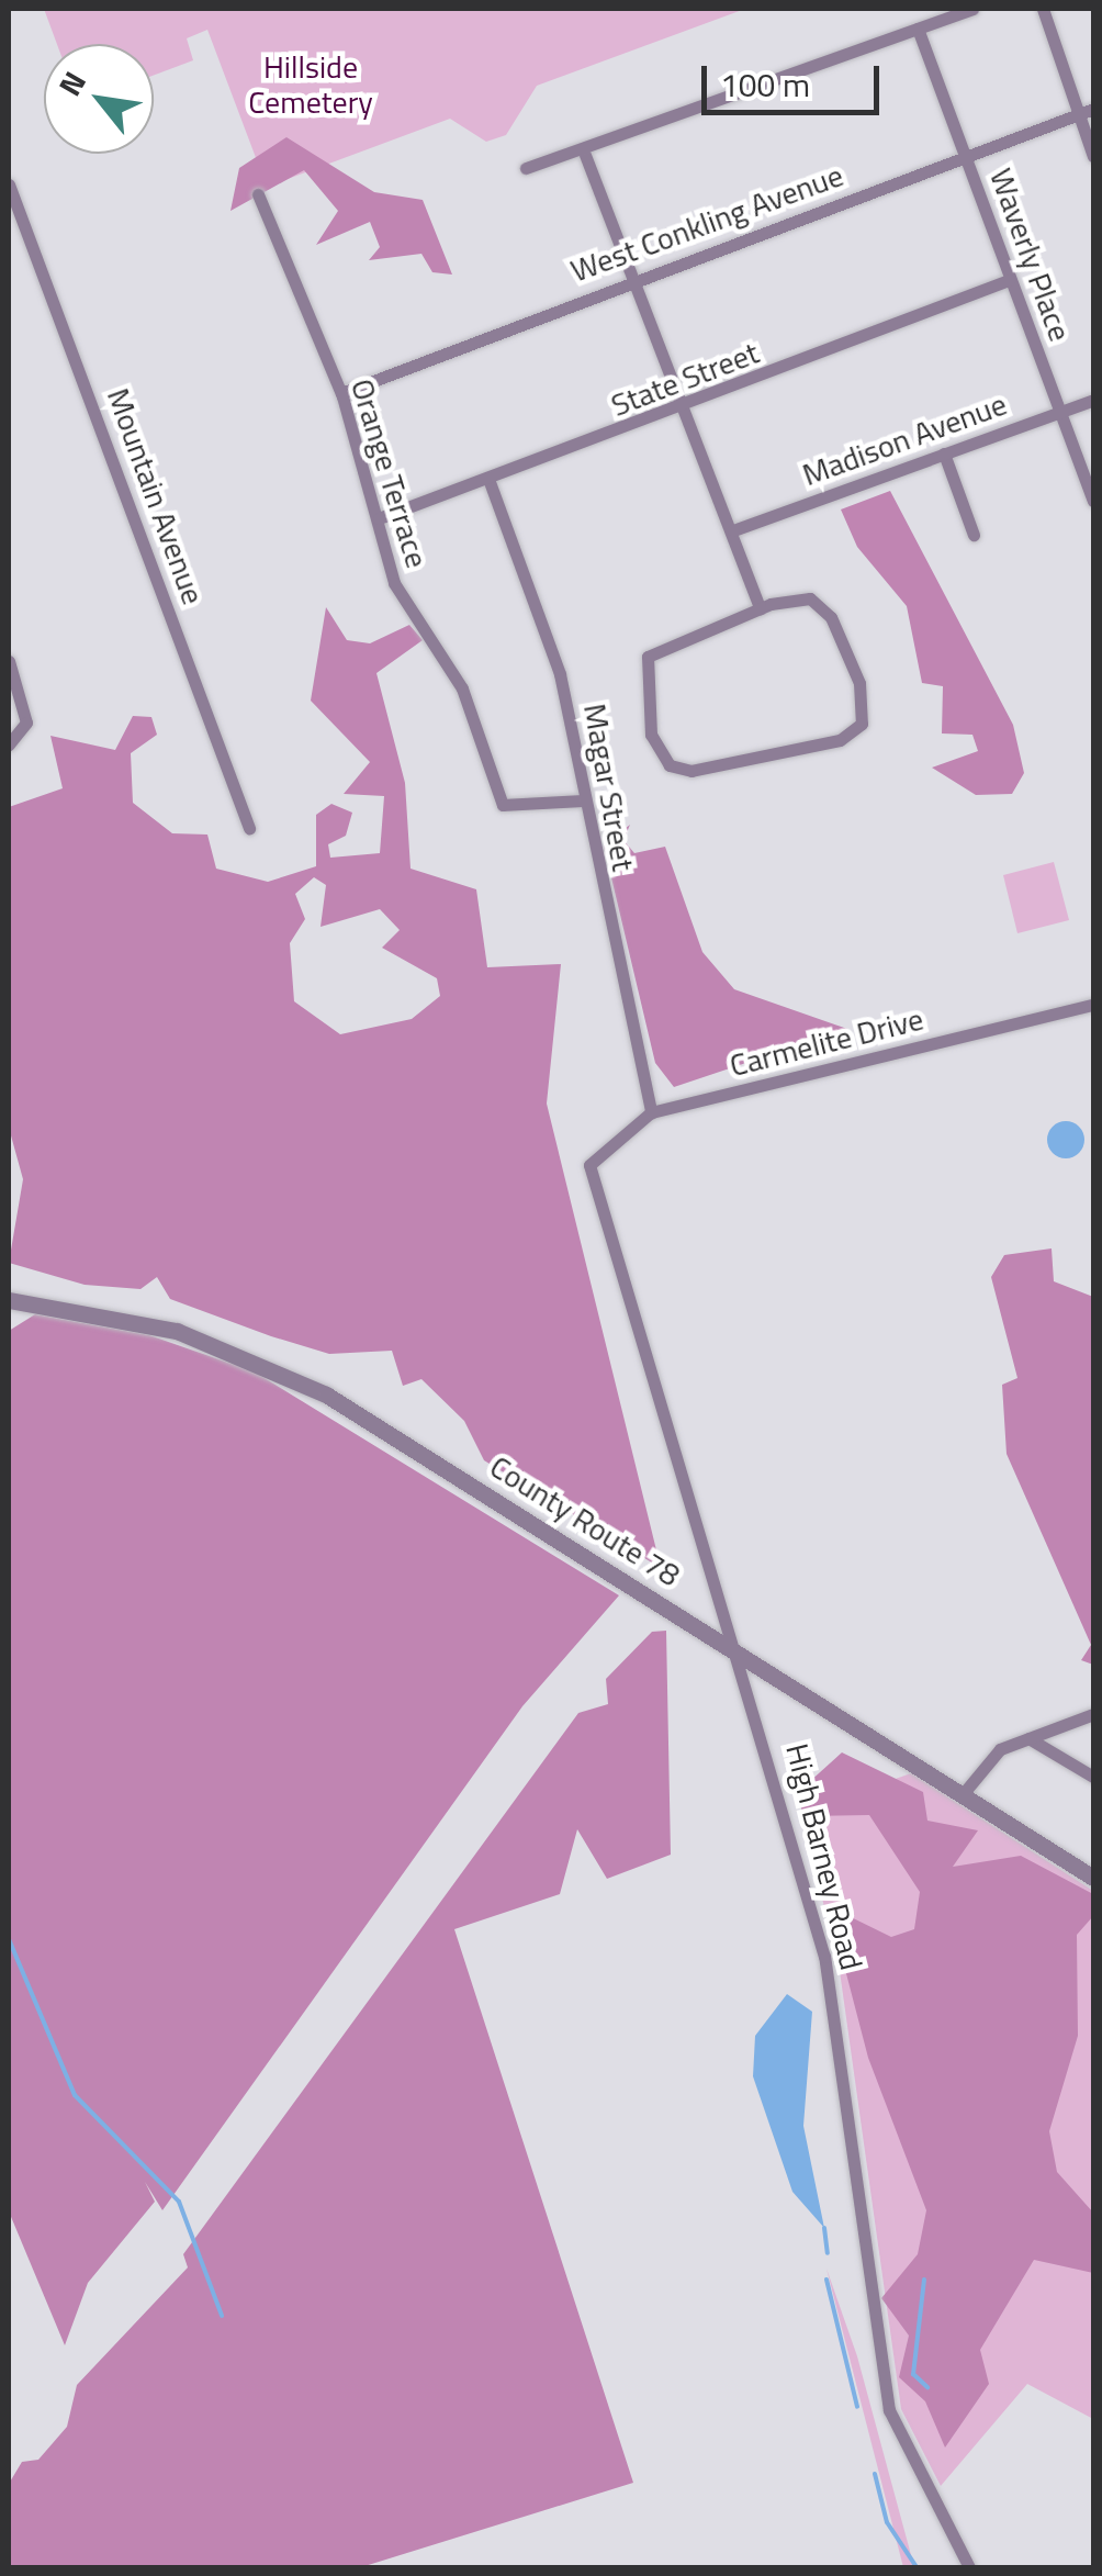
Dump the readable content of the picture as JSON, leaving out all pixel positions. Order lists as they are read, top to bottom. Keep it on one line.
{"streets":{"street":["West Conkling Avenue","Waverly Place","State Street","Madison Avenue","Orange Terrace","Mountain Avenue","Magar Street","Carmelite Drive","County Route 78","High Barney Road"]},"crossings":[["West Conkling Avenue","Waverly Place"],["West Conkling Avenue","Orange Terrace"],["Waverly Place","State Street"],["Waverly Place","Madison Avenue"],["State Street","Orange Terrace"],["State Street","Magar Street"],["Orange Terrace","Magar Street"],["Magar Street","Carmelite Drive"],["Carmelite Drive","High Barney Road"],["County Route 78","High Barney Road"]],"parks":["Hillside Cemetery"],"scale_bar":"100 m","north":"top left"}
